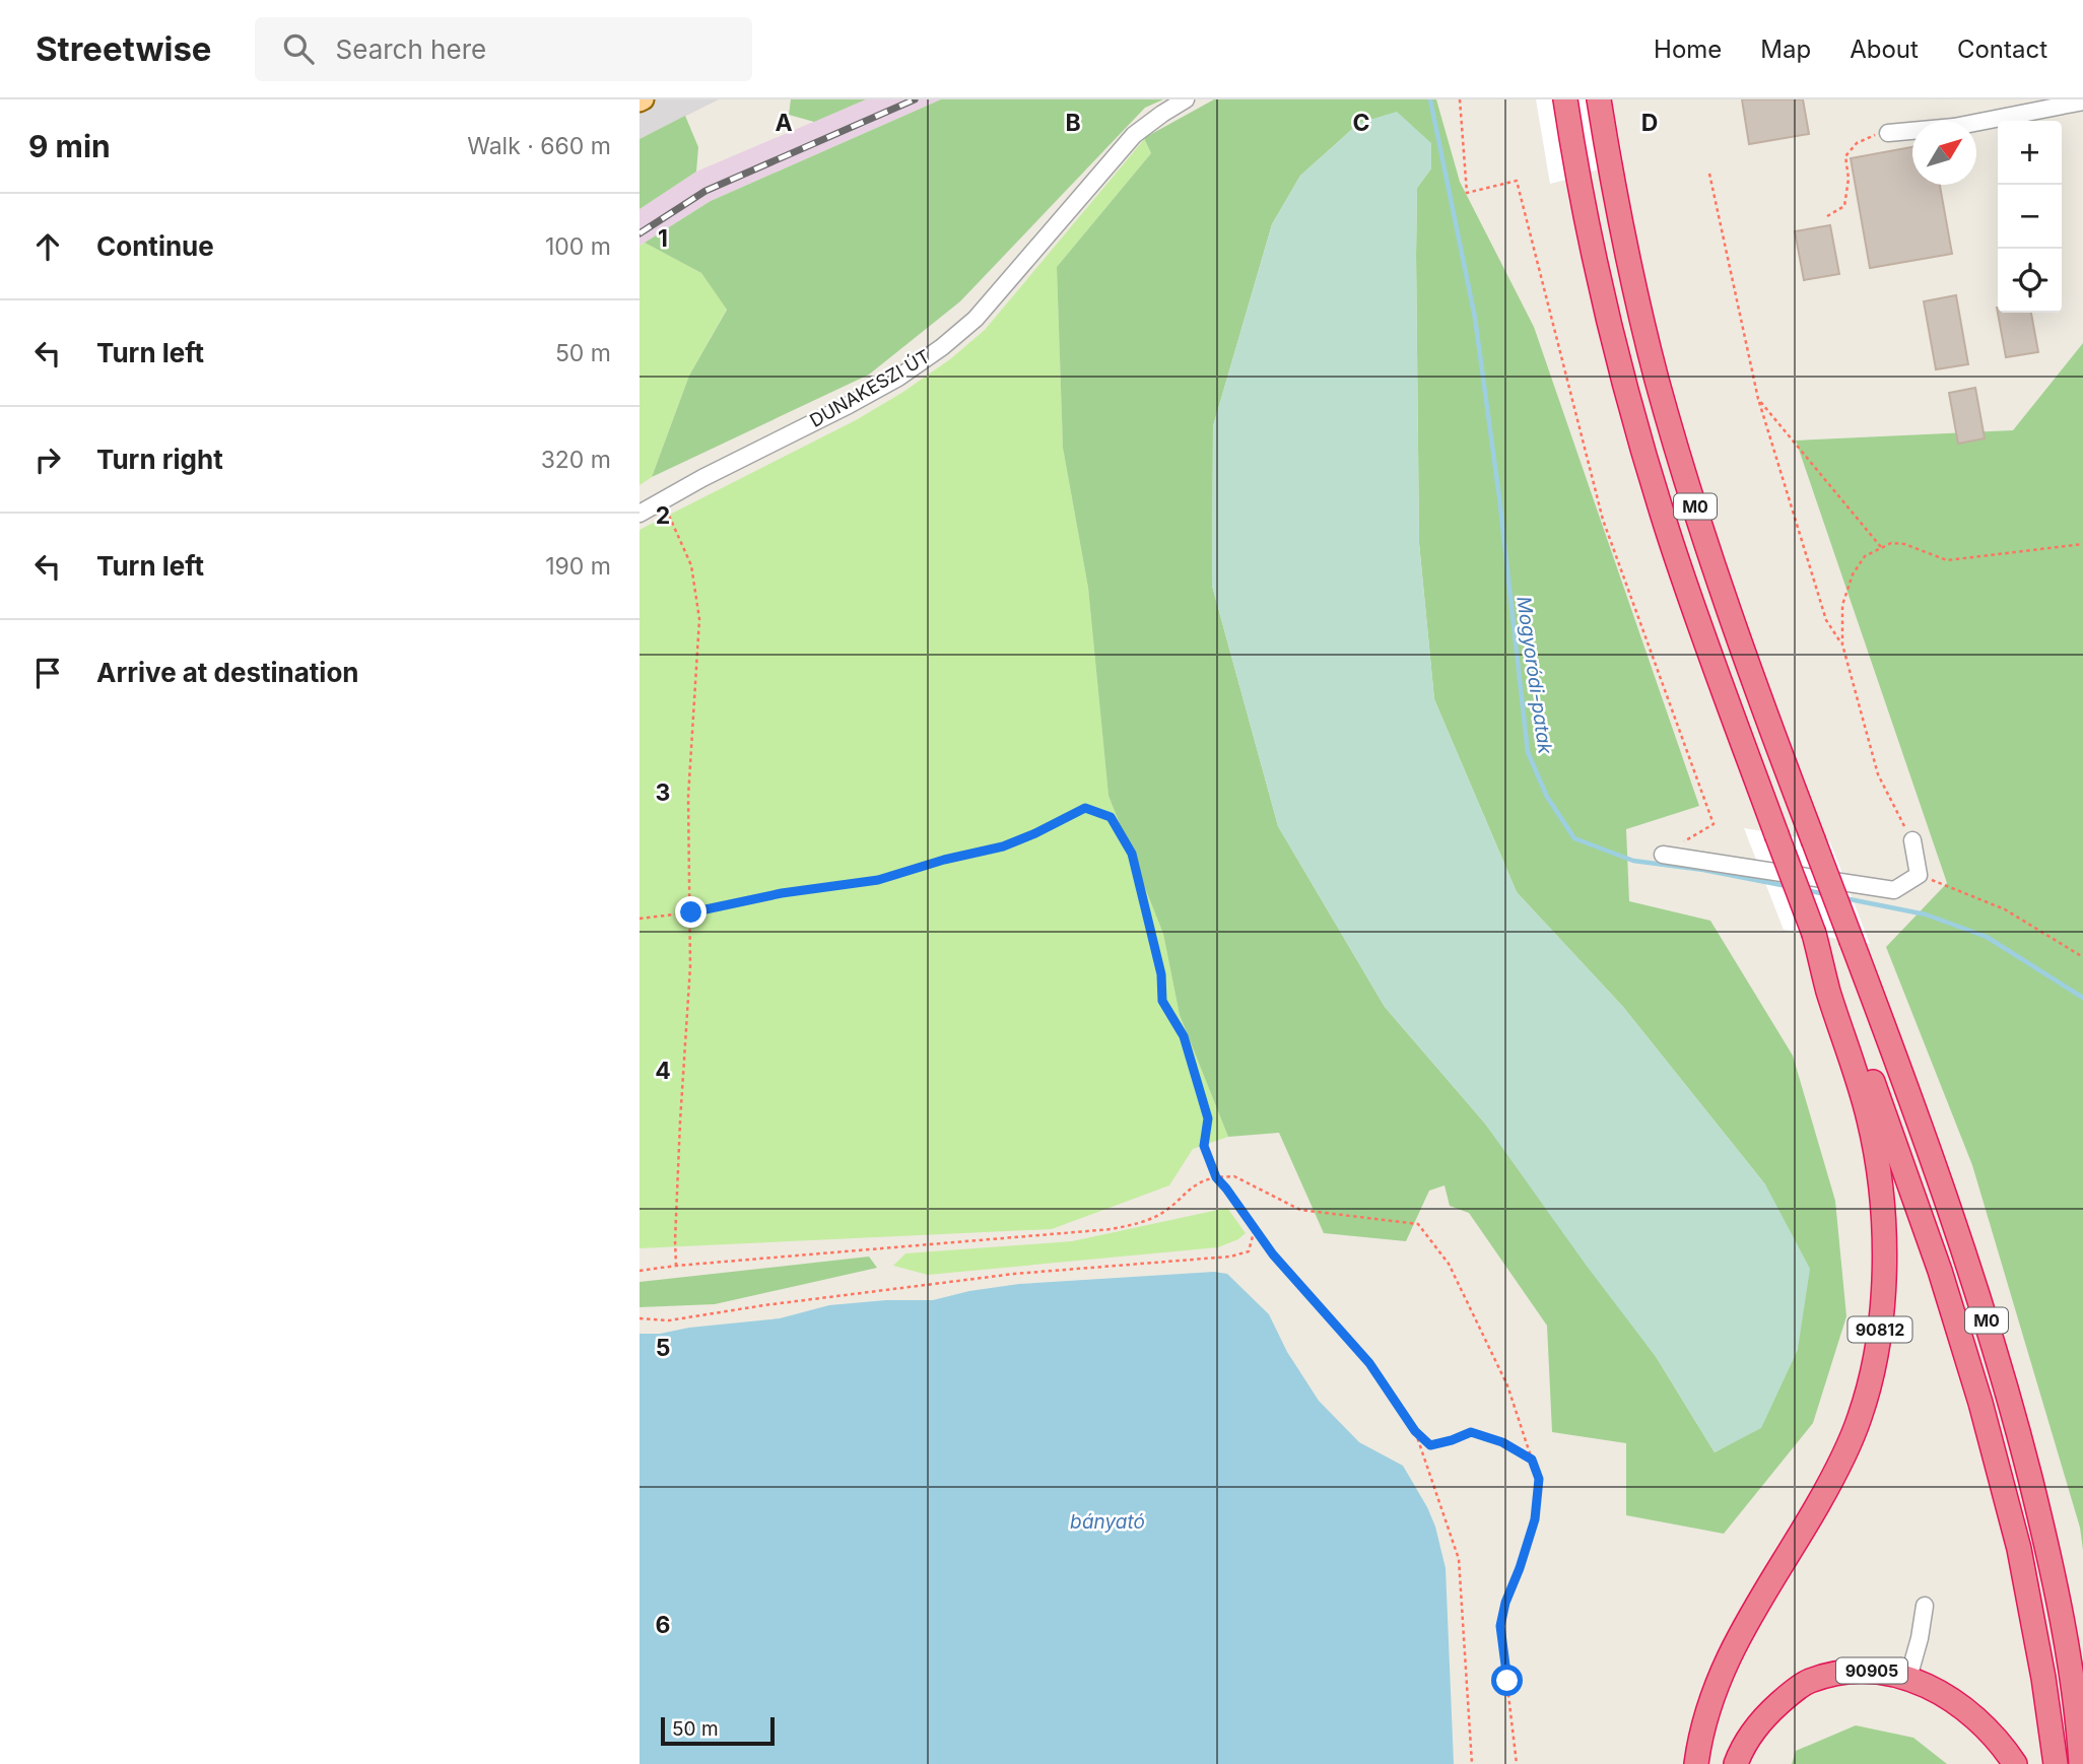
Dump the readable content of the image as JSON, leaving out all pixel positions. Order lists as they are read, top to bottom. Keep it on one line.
{"streets":{"highway":["M0","90812","90905"],"street":["DUNAKESZI ÚT"]},"crossings":[["M0","90812"]],"water":["Mogyoródi-patak","bányató"],"scale_bar":"50 m","north":"top right","page":{"header":"Streetwise","search":"Search here","nav":["Home","Map","About","Contact"],"heading":["9 min","Walk · 660 m"],"map_buttons":["+","−"],"list":[["Continue","100 m"],["Turn left","50 m"],["Turn right","320 m"],["Turn left","190 m"],"Arrive at destination"],"scale":"50 m"},"grid":{"columns":["A","B","C","D"],"rows":["1","2","3","4","5","6"]}}
